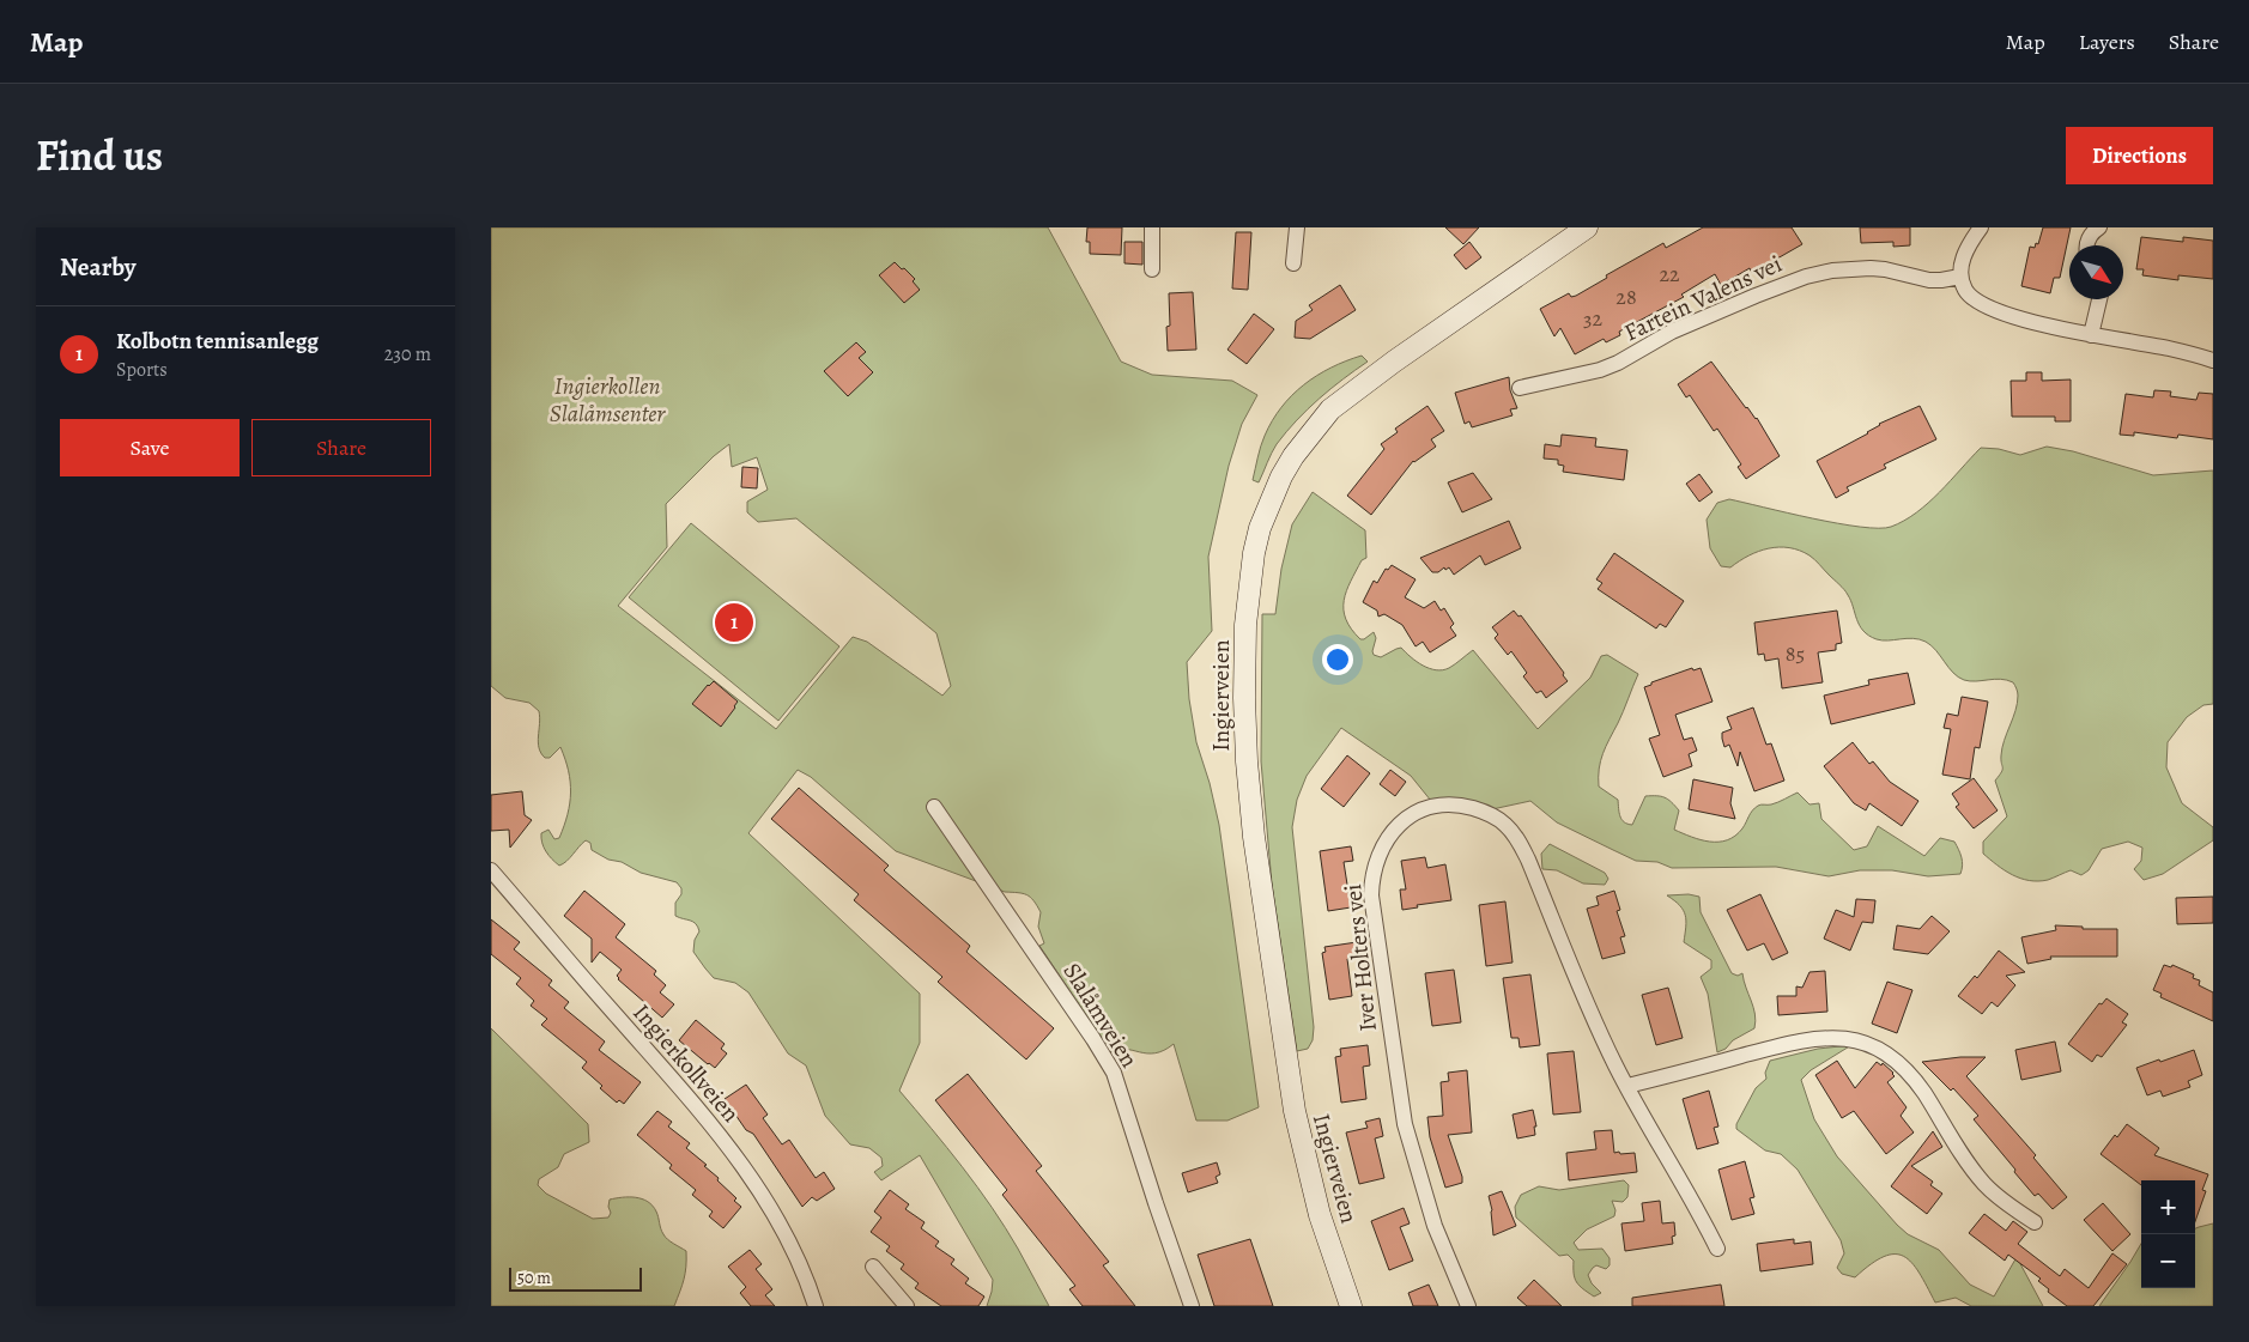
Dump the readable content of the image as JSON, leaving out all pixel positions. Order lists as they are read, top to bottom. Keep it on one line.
{"streets":{"main road":["Ingierveien"],"street":["Fartein Valens vei","Iver Holters vei","Slalåmveien","Ingierkollveien"]},"parks":["Ingierkollen Slalåmsenter"],"house_numbers":["22","28","32","85"],"scale_bar":"50 m","north":"bottom right","page":{"header":"Map","nav":["Map","Layers","Share"],"title":"Find us","buttons":["Directions",["Save","Share"]],"heading":"Nearby","list":[{"mark":"1","name":"Kolbotn tennisanlegg","note":"Sports","value":"230 m"}],"pins":"1","map_buttons":["+","−"],"scale":"50 m"}}
